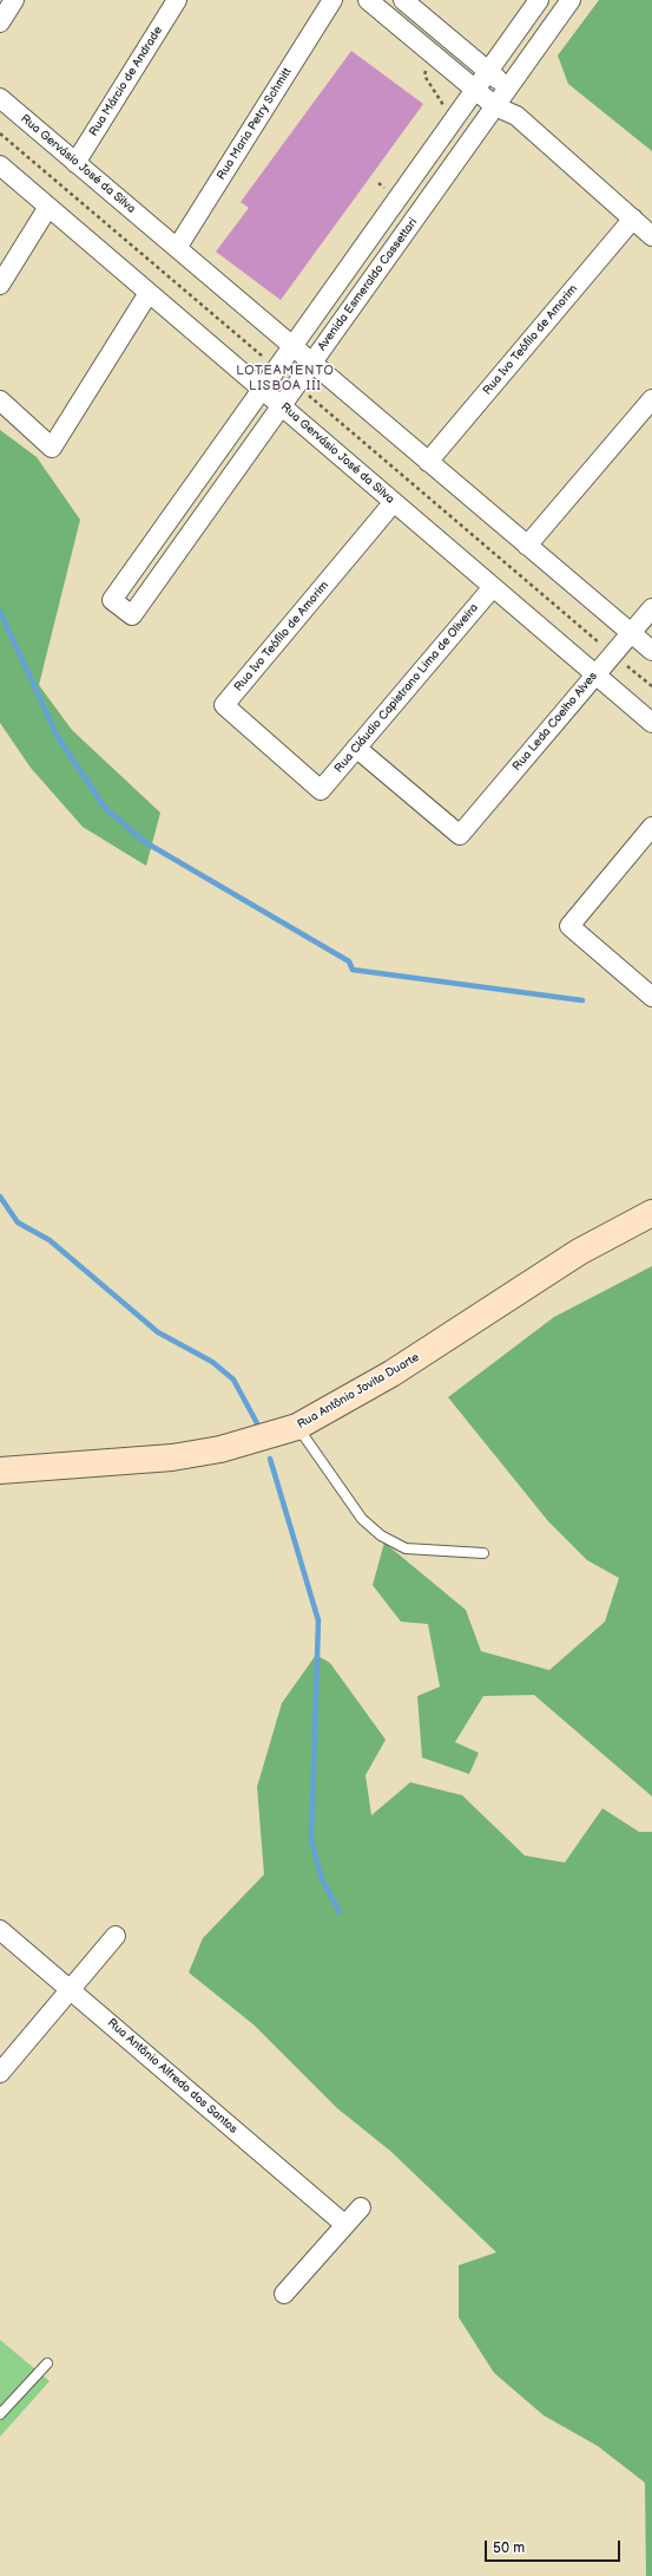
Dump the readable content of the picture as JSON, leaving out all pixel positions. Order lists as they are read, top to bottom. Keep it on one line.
{"streets":{"main road":["Rua Antônio Jovita Duarte"],"street":["Rua Márcio de Andrade","Rua Maria Petry Schmitt","Rua Gervásio José da Silva","Avenida Esmeraldo Cassettari","Rua Ivo Teófilo de Amorim","Rua Cláudio Capistrano Lima de Oliveira","Rua Leda Coelho Alves","Rua Antônio Alfredo dos Santos"]},"crossings":[["Rua Márcio de Andrade","Rua Gervásio José da Silva"],["Rua Maria Petry Schmitt","Rua Gervásio José da Silva"],["Rua Gervásio José da Silva","Avenida Esmeraldo Cassettari"],["Rua Gervásio José da Silva","Rua Ivo Teófilo de Amorim"],["Rua Gervásio José da Silva","Rua Cláudio Capistrano Lima de Oliveira"],["Rua Gervásio José da Silva","Rua Leda Coelho Alves"],["Rua Ivo Teófilo de Amorim","Rua Cláudio Capistrano Lima de Oliveira"],["Rua Cláudio Capistrano Lima de Oliveira","Rua Leda Coelho Alves"]],"districts":["LOTEAMENTO LISBOA III"],"scale_bar":"50 m"}
